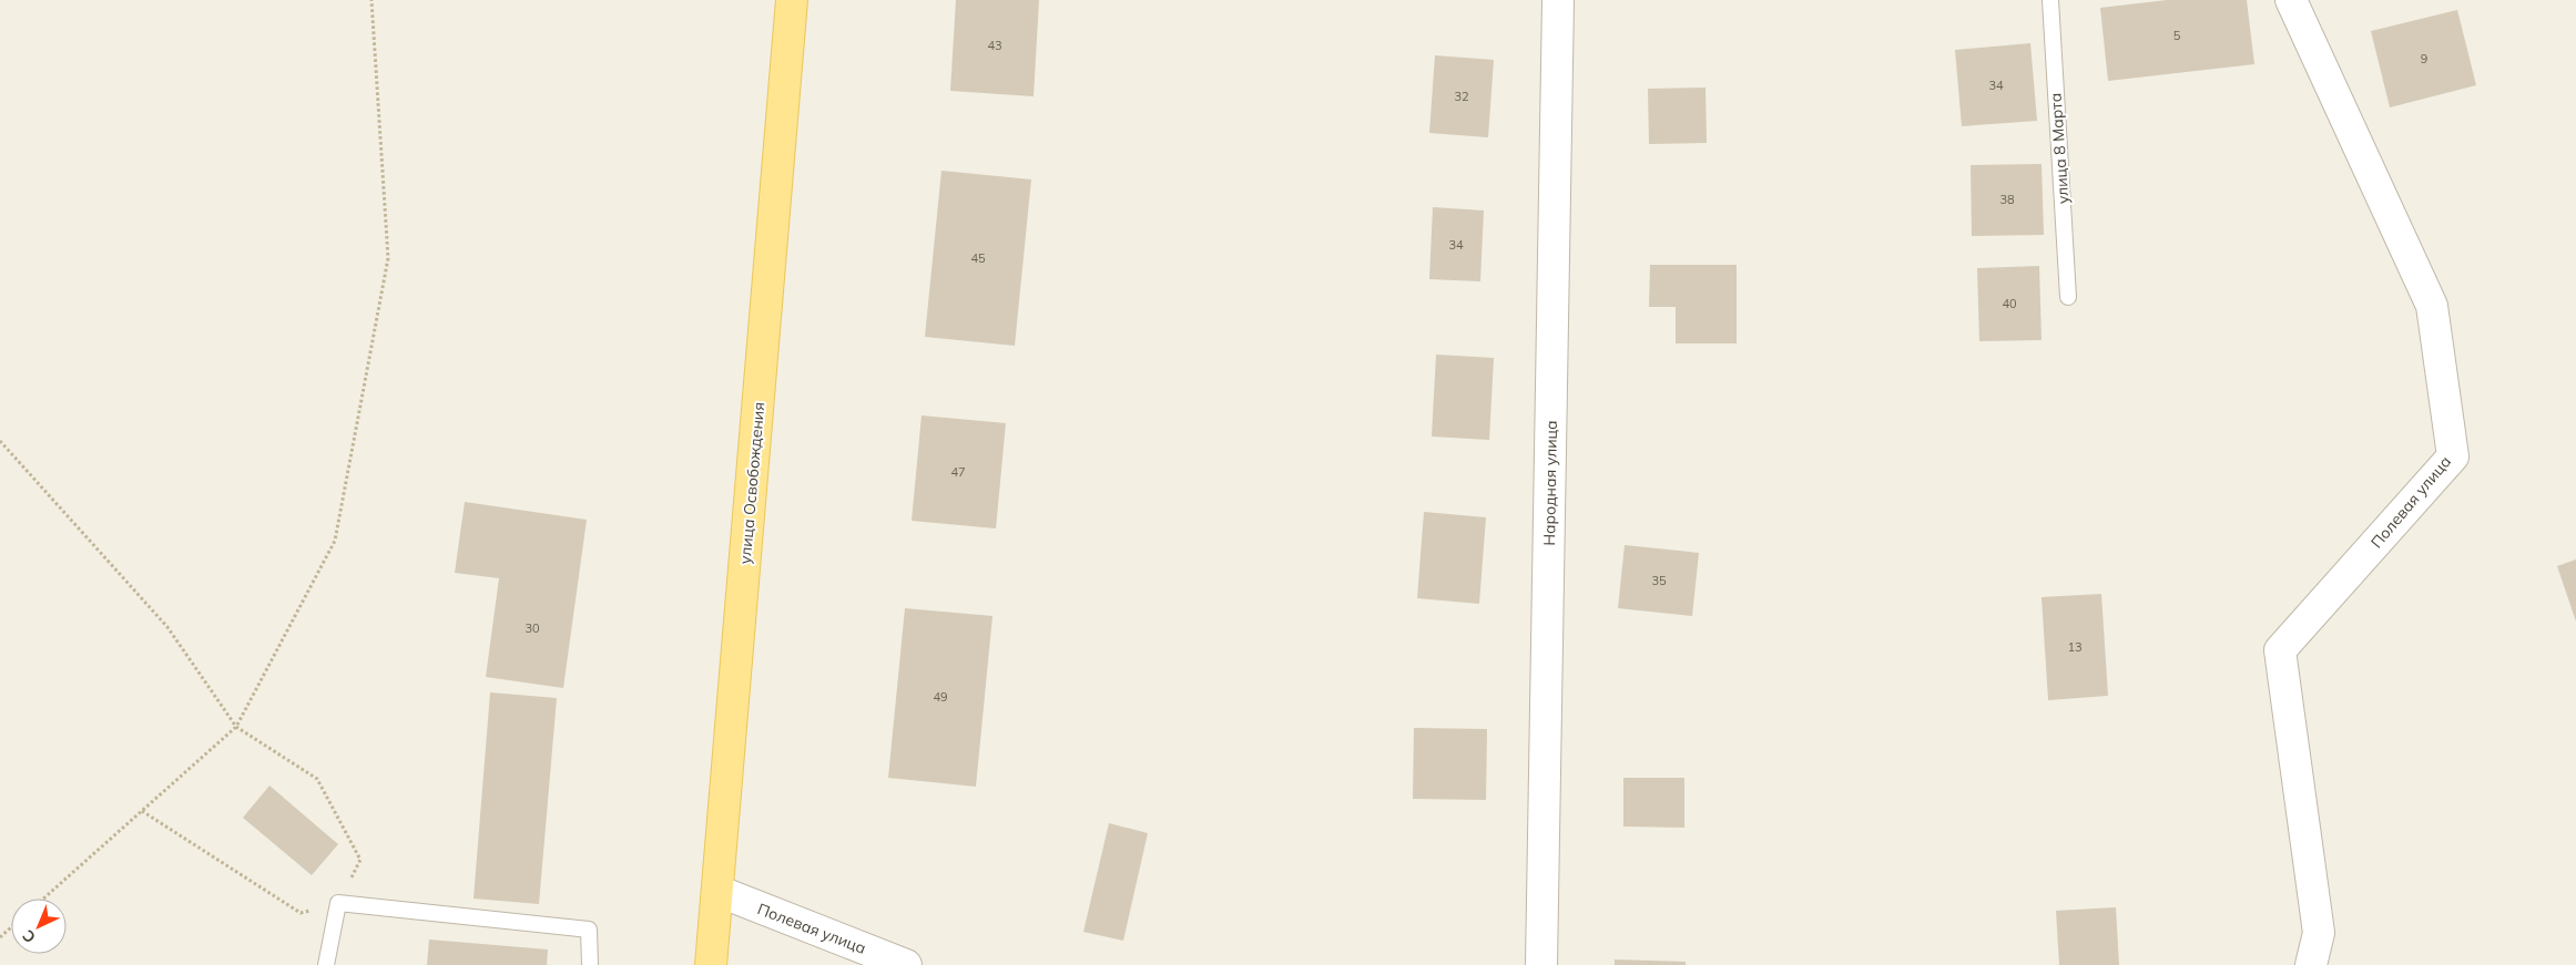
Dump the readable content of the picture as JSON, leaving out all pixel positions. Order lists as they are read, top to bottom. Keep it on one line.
{"streets":{"main road":["улица Освобождения"],"street":["Народная улица","Полевая улица"],"lane":["улица 8 Марта"]},"crossings":[["улица Освобождения","Полевая улица"]],"house_numbers":["5","43","9","34","32","38","34","45","40","47","35","30","13","49"],"north":"bottom left"}
